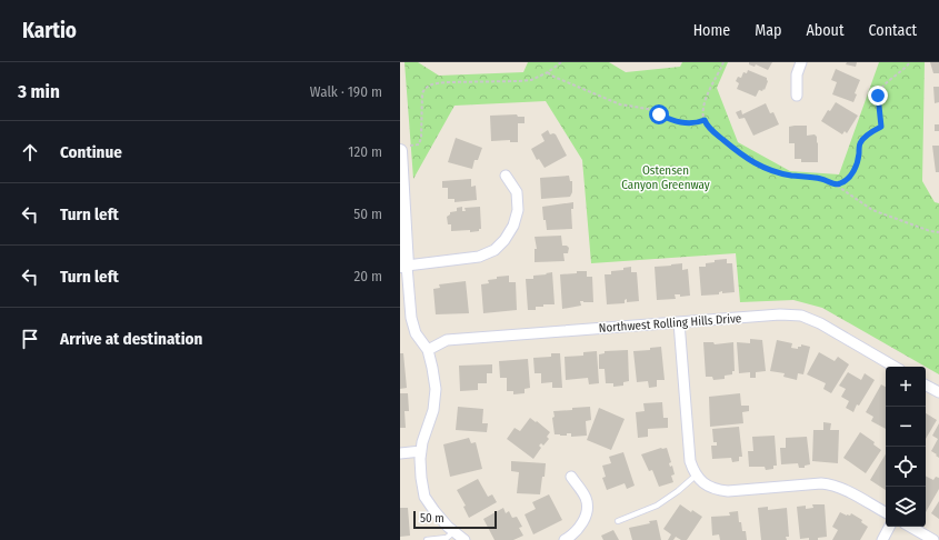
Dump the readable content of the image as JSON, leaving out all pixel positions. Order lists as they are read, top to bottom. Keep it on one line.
{"streets":{"street":["Northwest Rolling Hills Drive"]},"parks":["Ostensen Canyon Greenway"],"scale_bar":"50 m","page":{"header":"Kartio","nav":["Home","Map","About","Contact"],"heading":["3 min","Walk · 190 m"],"list":[["Continue","120 m"],["Turn left","50 m"],["Turn left","20 m"],"Arrive at destination"],"map_buttons":["+","−"],"scale":"50 m"}}
